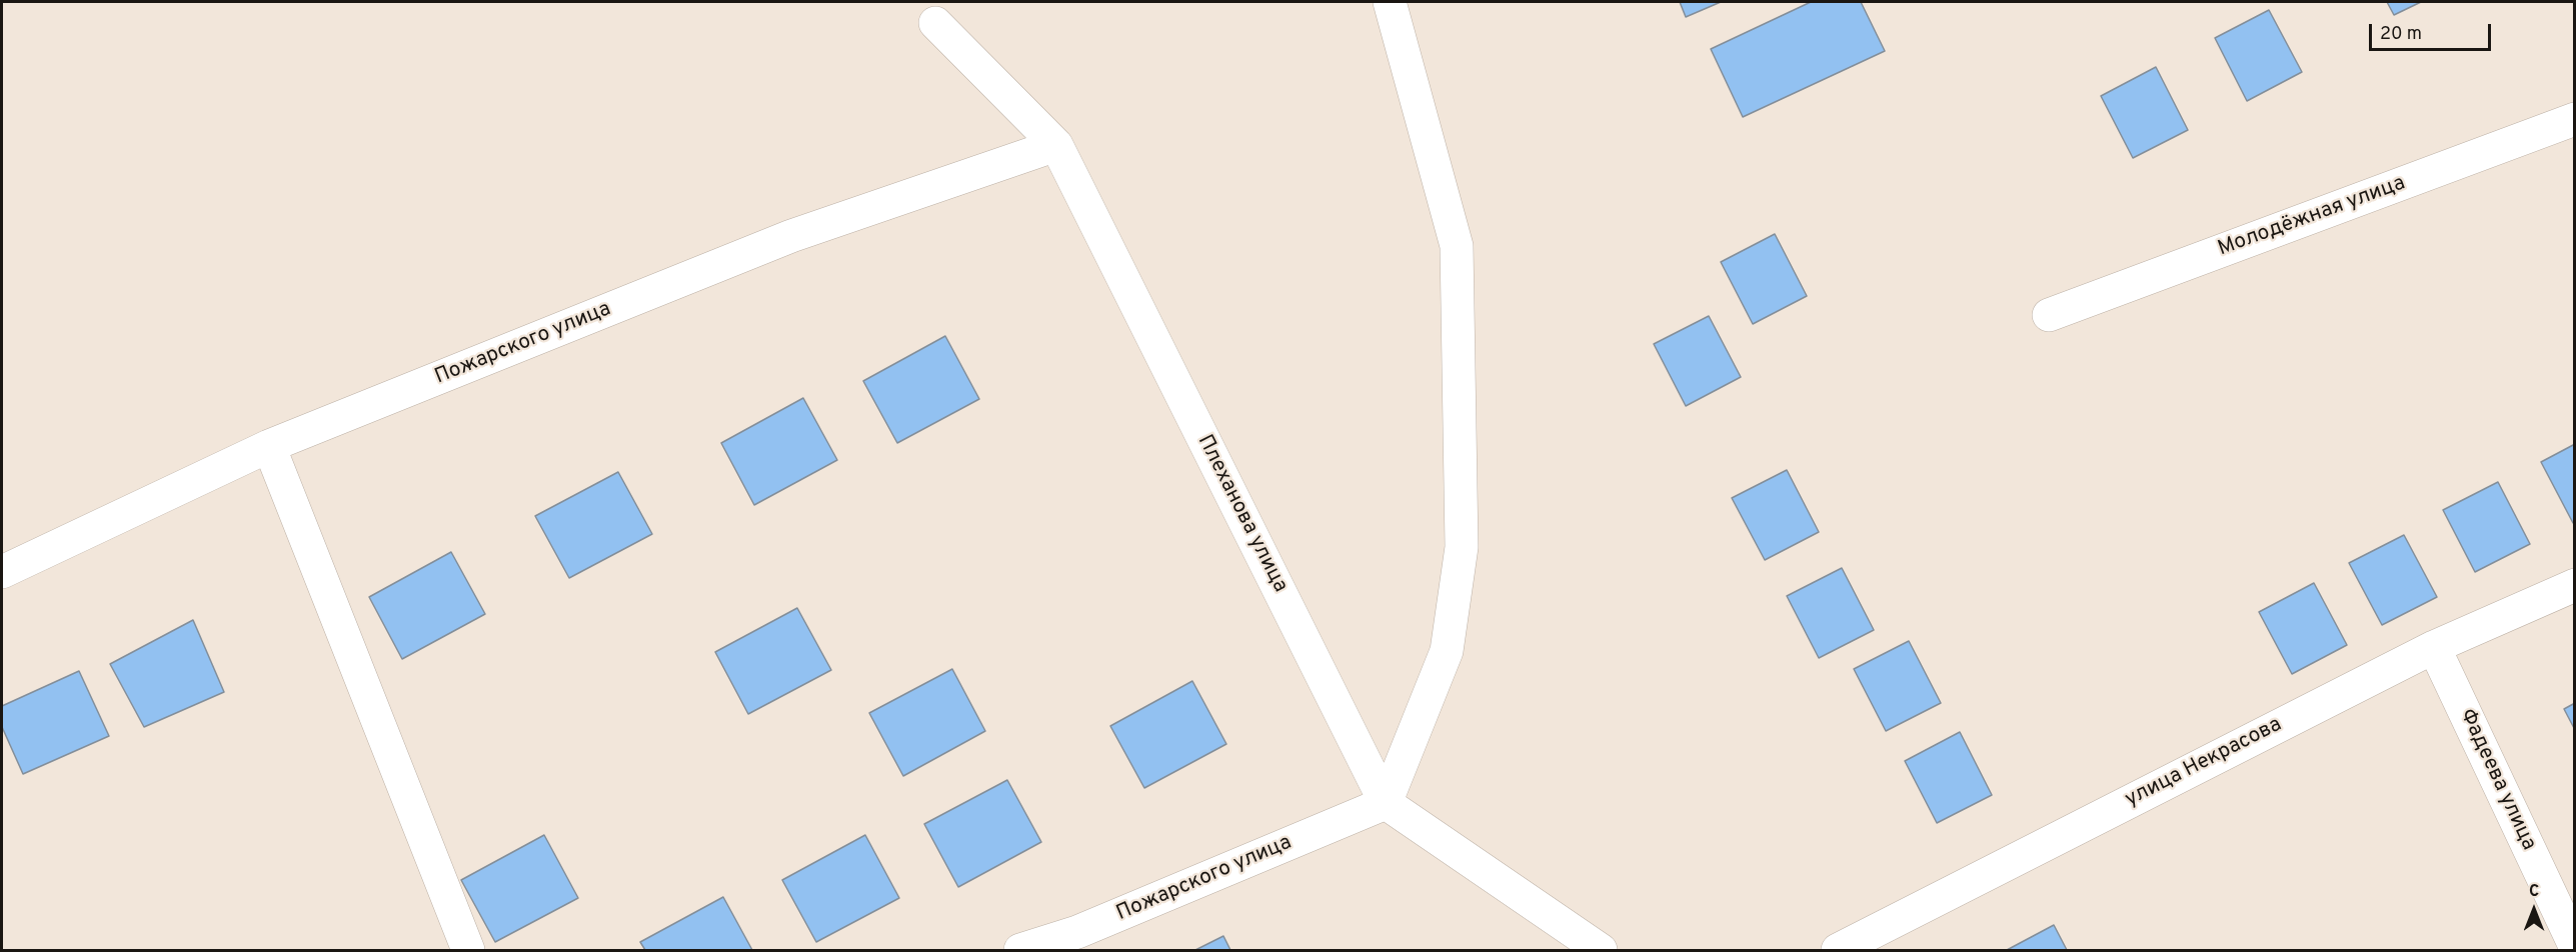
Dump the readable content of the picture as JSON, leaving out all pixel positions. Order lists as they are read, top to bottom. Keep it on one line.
{"streets":{"street":["Молодёжная улица","Пожарского улица","Плеханова улица","улица Некрасова","Фадеева улица"]},"crossings":[["Пожарского улица","Плеханова улица"],["улица Некрасова","Фадеева улица"]],"scale_bar":"20 m","north":"top"}
